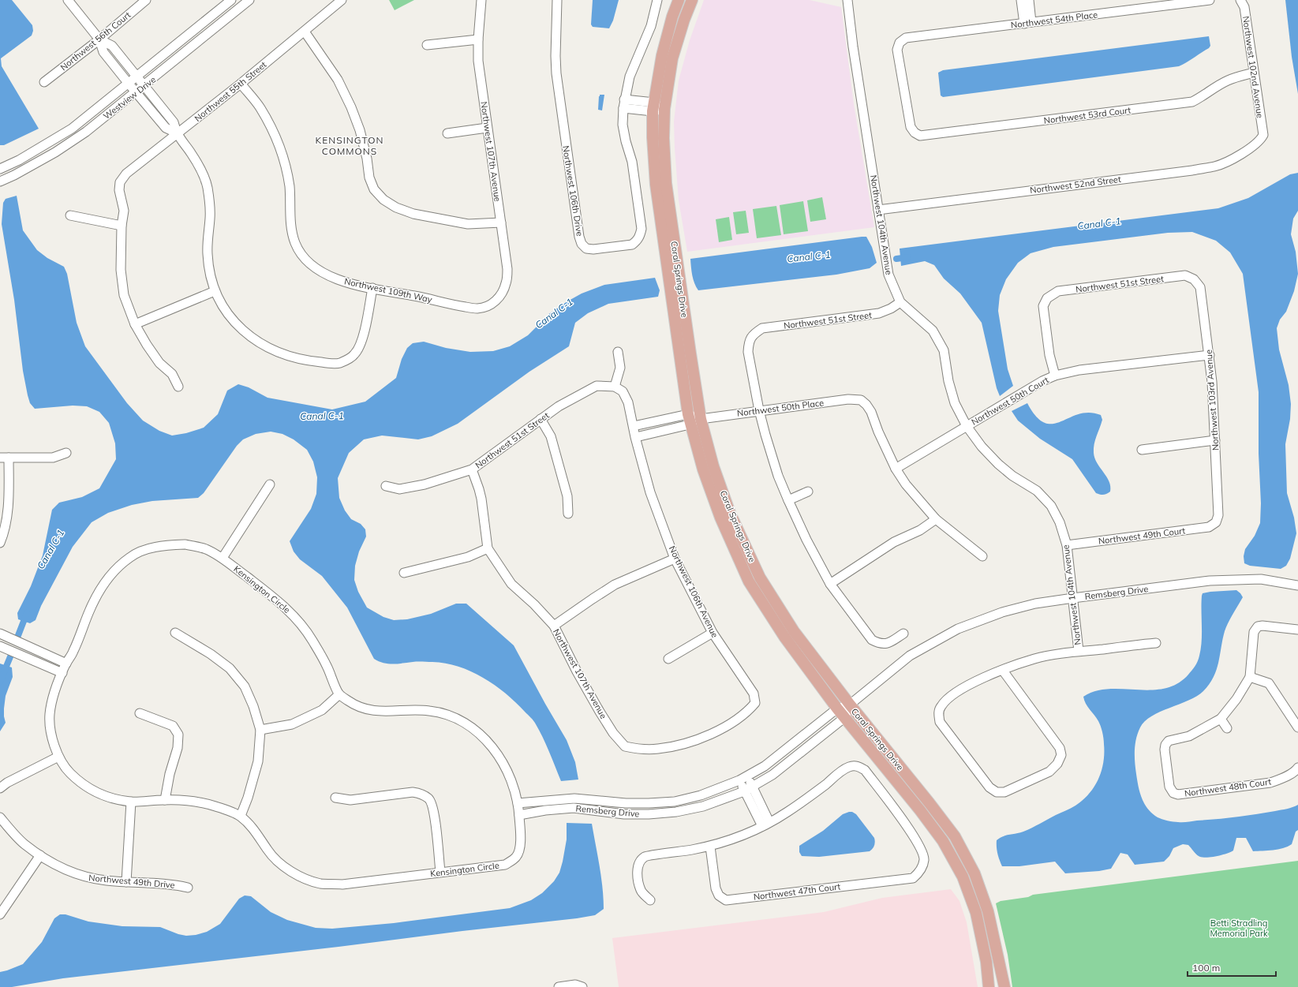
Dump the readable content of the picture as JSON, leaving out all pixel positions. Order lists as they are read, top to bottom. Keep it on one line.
{"streets":{"main road":["Coral Springs Drive"],"street":["Northwest 54th Place","Northwest 56th Court","Northwest 102nd Avenue","Northwest 55th Street","Westview Drive","Northwest 53rd Court","Northwest 107th Avenue","Northwest 52nd Street","Northwest 106th Drive","Northwest 104th Avenue","Northwest 51st Street","Northwest 109th Way","Northwest 103rd Avenue","Northwest 50th Court","Northwest 50th Place","Northwest 49th Court","Kensington Circle","Northwest 106th Avenue","Remsberg Drive","Northwest 48th Court","Northwest 49th Drive","Northwest 47th Court"]},"crossings":[["Northwest 54th Place","Northwest 53rd Court"],["Northwest 102nd Avenue","Northwest 53rd Court"],["Northwest 102nd Avenue","Northwest 52nd Street"],["Northwest 55th Street","Northwest 109th Way"],["Northwest 107th Avenue","Northwest 51st Street"],["Northwest 107th Avenue","Northwest 109th Way"],["Northwest 107th Avenue","Northwest 106th Avenue"],["Northwest 52nd Street","Northwest 104th Avenue"],["Northwest 104th Avenue","Northwest 51st Street"],["Northwest 104th Avenue","Northwest 50th Court"],["Northwest 104th Avenue","Northwest 49th Court"],["Northwest 104th Avenue","Remsberg Drive"],["Coral Springs Drive","Northwest 50th Place"],["Coral Springs Drive","Remsberg Drive"],["Northwest 51st Street","Northwest 103rd Avenue"],["Northwest 51st Street","Northwest 50th Court"],["Northwest 51st Street","Northwest 50th Place"],["Northwest 51st Street","Northwest 106th Avenue"],["Northwest 103rd Avenue","Northwest 50th Court"],["Northwest 103rd Avenue","Northwest 49th Court"],["Northwest 50th Court","Northwest 50th Place"],["Kensington Circle","Remsberg Drive"]],"districts":["KENSINGTON COMMONS"],"water":["Canal C-1"],"parks":["Betti Stradling Memorial Park"],"scale_bar":"100 m"}
